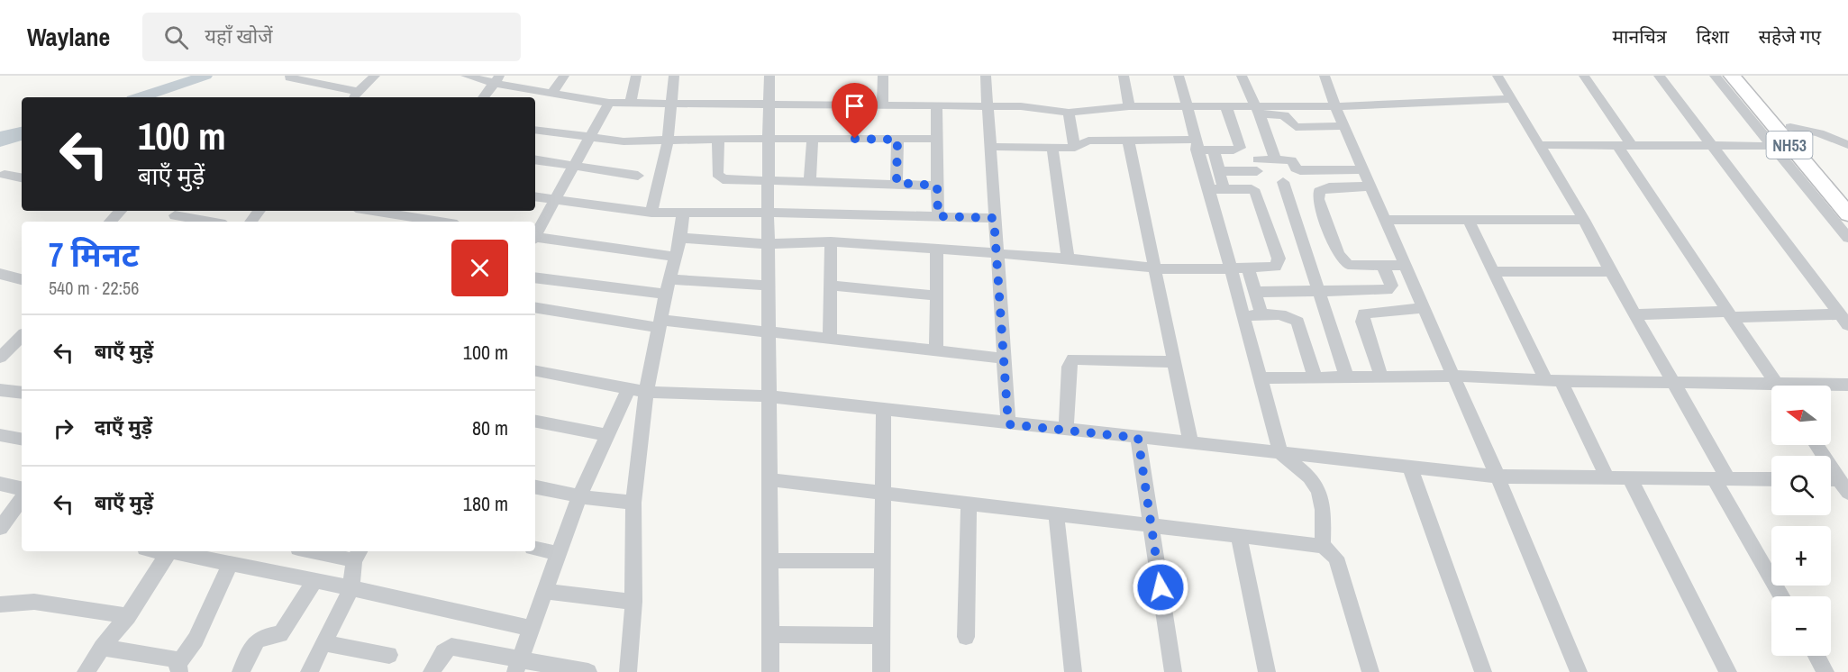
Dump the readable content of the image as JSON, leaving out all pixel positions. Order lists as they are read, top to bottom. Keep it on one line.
{"streets":{"highway":["NH53"]},"north":"left","page":{"header":"Waylane","search":"यहाँ खोजें","nav":["मानचित्र","दिशा","सहेजे गए"],"turn":["100 m","बाएँ मुड़ें"],"heading":["7 मिनट","540 m · 22:56"],"list":[{"name":"बाएँ मुड़ें","value":"100 m"},{"name":"दाएँ मुड़ें","value":"80 m"},{"name":"बाएँ मुड़ें","value":"180 m"}],"map_buttons":["+","−"]}}
